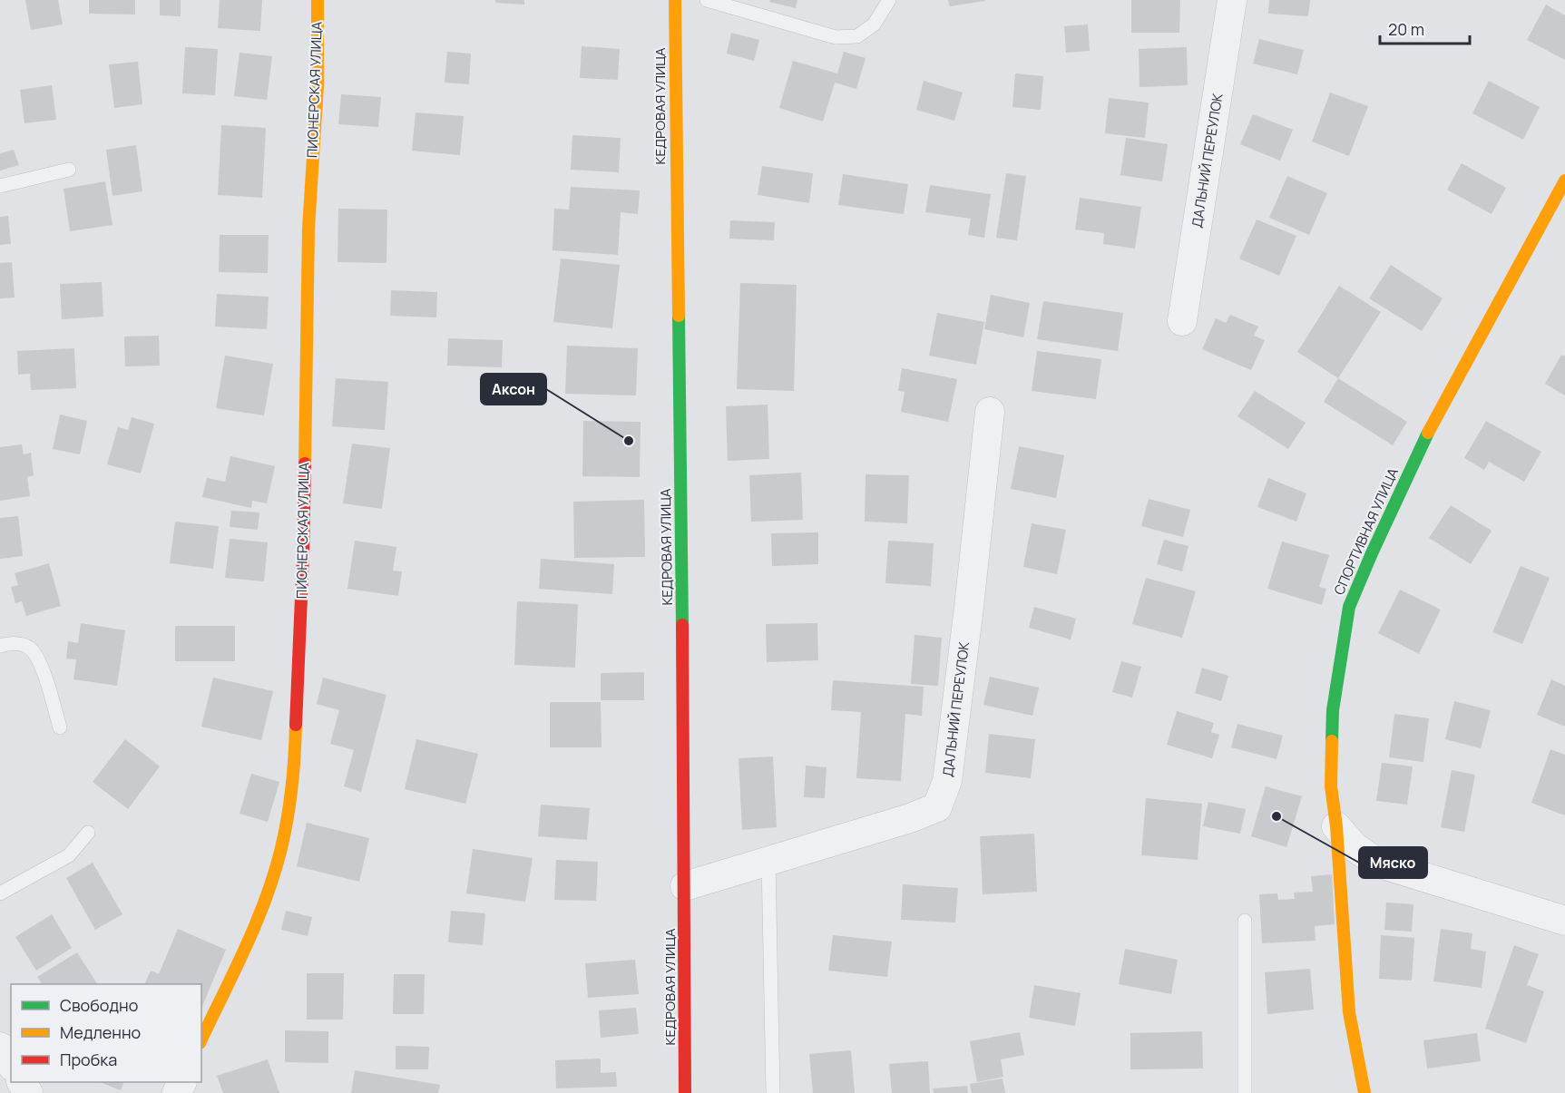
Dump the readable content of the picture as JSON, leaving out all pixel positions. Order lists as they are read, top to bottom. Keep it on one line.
{"streets":{"street":["ПИОНЕРСКАЯ УЛИЦА","КЕДРОВАЯ УЛИЦА","ДАЛЬНИЙ ПЕРЕУЛОК","СПОРТИВНАЯ УЛИЦА"]},"crossings":[["КЕДРОВАЯ УЛИЦА","ДАЛЬНИЙ ПЕРЕУЛОК"]],"places":["Аксон","Мяско"],"legend":["Свободно","Медленно","Пробка"],"scale_bar":"20 m"}
